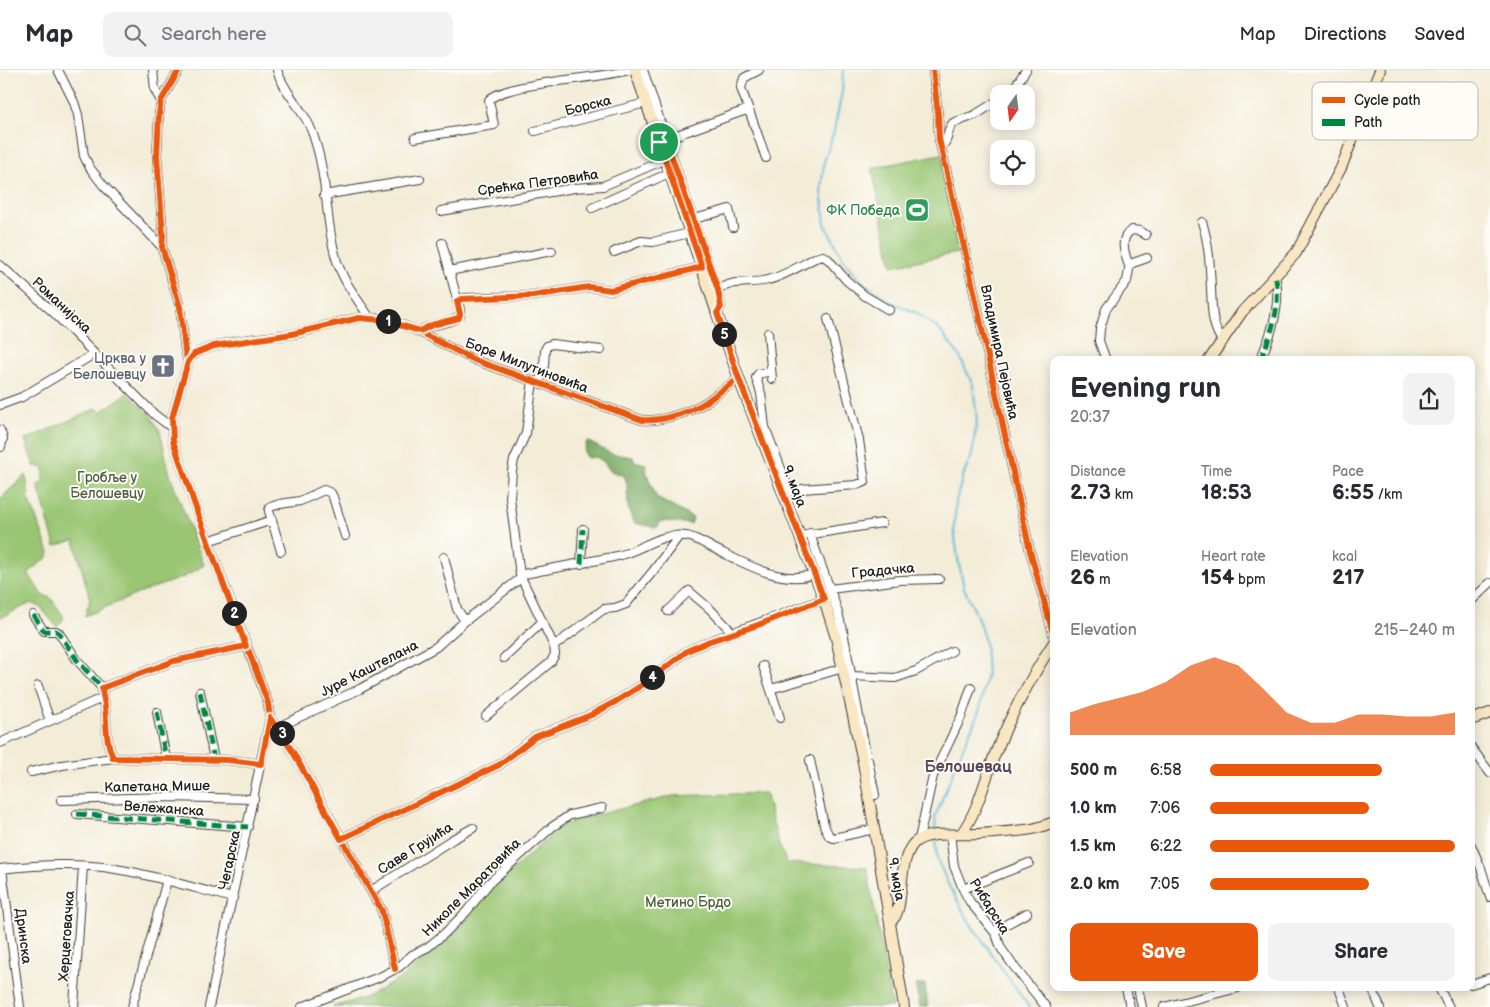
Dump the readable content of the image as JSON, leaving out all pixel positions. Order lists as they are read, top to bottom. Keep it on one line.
{"streets":{"main road":["9. маја"],"street":["Борска","Срећка Петровића","Романијска","Владимира Пејовића","Боре Милутиновића","Градачка","Јуре Каштелана","Капетана Мише","Вележанска","Саве Грујића","Чегарска","Николе Маратовића","Рибарска","Дринска","Херцеговачка"]},"crossings":[["Борска","9. маја"],["Срећка Петровића","9. маја"],["Боре Милутиновића","9. маја"],["Капетана Мише","Чегарска"],["Вележанска","Чегарска"]],"districts":["Белошевац"],"parks":["Гробље у Белошевцу","Метино Брдо"],"places":{"sports":["ФК Победа"],"church":["Црква у Белошевцу"]},"legend":["Cycle path","Path"],"north":"bottom","page":{"header":"Map","search":"Search here","nav":["Map","Directions","Saved"],"pins":["1","5","2","4","3"],"heading":["Evening run","20:37"],"stats":[["Distance","2.73 km"],["Time","18:53"],["Pace","6:55 /km"],["Elevation","26 m"],["Heart rate","154 bpm"],["kcal","217"]],"chart":["Elevation","215–240 m"],"list":[{"name":"500 m","note":"6:58"},{"name":"1.0 km","note":"7:06"},{"name":"1.5 km","note":"6:22"},{"name":"2.0 km","note":"7:05"}],"buttons":["Save","Share"]}}
